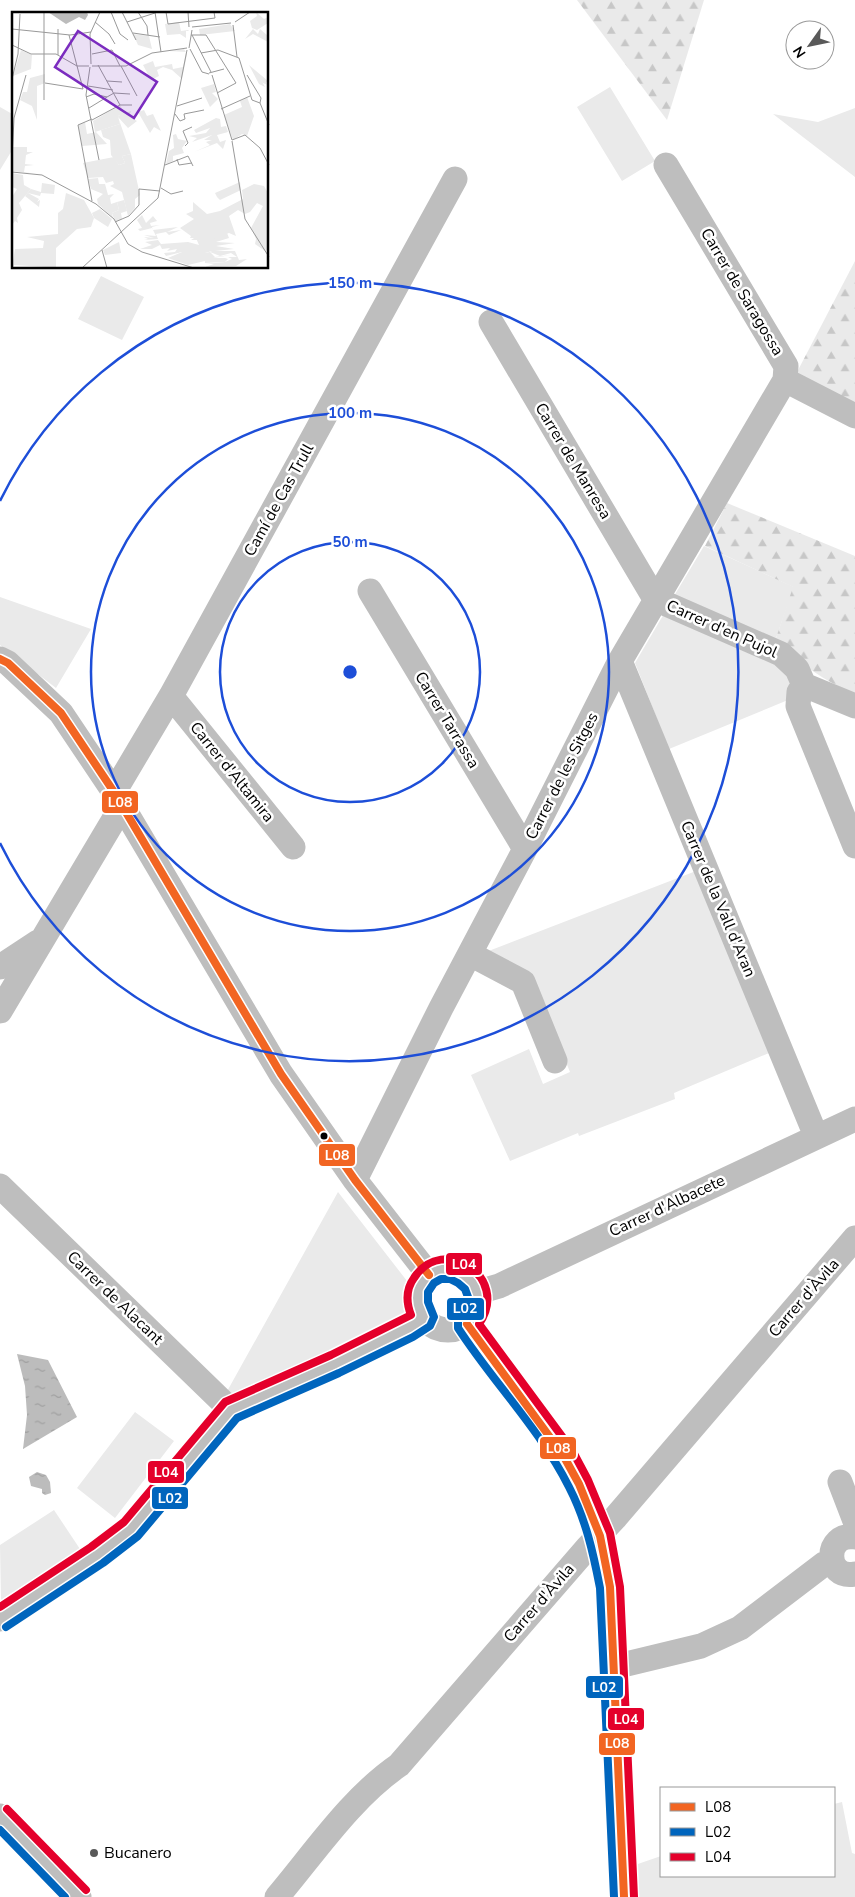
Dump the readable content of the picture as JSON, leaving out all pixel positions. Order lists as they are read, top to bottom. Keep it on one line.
{"streets":{"street":["Carrer de Saragossa","Carrer de Manresa","Camí de Cas Trull","Carrer d'en Pujol","Carrer Tarrassa","Carrer d'Altamira","Carrer de les Sitges","Carrer de la Vall d'Aran","Carrer d'Albacete","Carrer de Alacant","Carrer d'Àvila"]},"crossings":[["Carrer de Saragossa","Carrer de les Sitges"],["Carrer de Manresa","Carrer d'en Pujol"],["Carrer de Manresa","Carrer de les Sitges"],["Camí de Cas Trull","Carrer d'Altamira"],["Carrer d'en Pujol","Carrer de les Sitges"],["Carrer Tarrassa","Carrer de les Sitges"],["Carrer de les Sitges","Carrer de la Vall d'Aran"],["Carrer de la Vall d'Aran","Carrer d'Albacete"]],"places":["Bucanero"],"lines":["transit line L08","transit line L04","transit line L02"],"legend":["L08","L02","L04"],"north":"bottom left","rings":["150 m","100 m","50 m"]}
